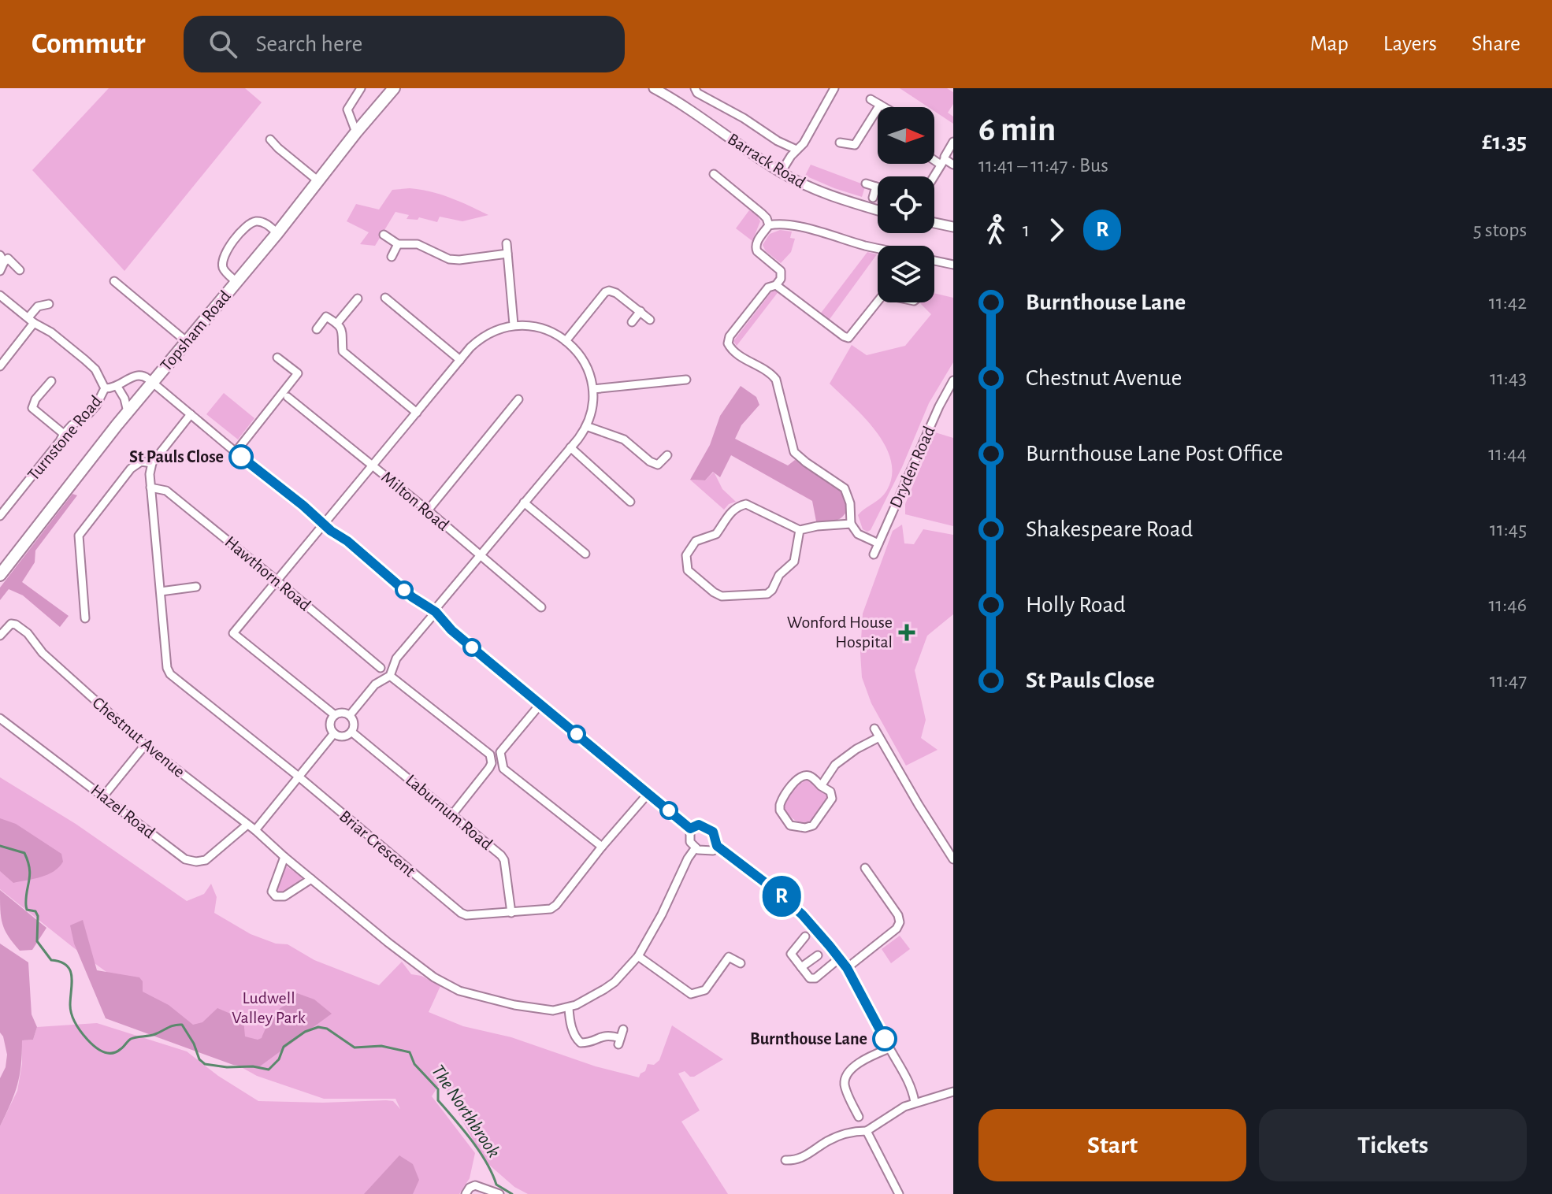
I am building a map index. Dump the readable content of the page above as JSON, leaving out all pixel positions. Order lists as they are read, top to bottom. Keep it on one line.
{"streets":{"main road":["Topsham Road"],"street":["Barrack Road","Turnstone Road","Dryden Road","Milton Road","Hawthorn Road","Chestnut Avenue","Hazel Road","Laburnum Road","Briar Crescent"]},"crossings":[["Hawthorn Road","Briar Crescent"],["Chestnut Avenue","Hazel Road"],["Laburnum Road","Briar Crescent"]],"water":["The Northbrook"],"parks":["Ludwell Valley Park"],"places":{"other":["St Pauls Close","Burnthouse Lane"],"health":["Wonford House Hospital"]},"lines":["bus line R"],"north":"right","page":{"header":"Commutr","search":"Search here","nav":["Map","Layers","Share"],"on_map":"R","heading":["6 min","11:41 – 11:47 · Bus","£1.35"],"legs":["1","R","5 stops"],"list":[{"name":"Burnthouse Lane","value":"11:42"},{"name":"Chestnut Avenue","value":"11:43"},{"name":"Burnthouse Lane Post Office","value":"11:44"},{"name":"Shakespeare Road","value":"11:45"},{"name":"Holly Road","value":"11:46"},{"name":"St Pauls Close","value":"11:47"}],"buttons":["Start","Tickets"]}}
